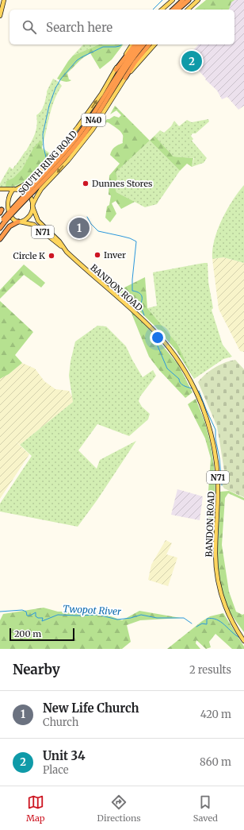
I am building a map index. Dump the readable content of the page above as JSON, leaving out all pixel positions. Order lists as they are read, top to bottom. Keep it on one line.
{"streets":{"highway":["N40","SOUTH RING ROAD"],"main road":["N71","BANDON ROAD"]},"crossings":[["N40","N71"],["N40","BANDON ROAD"],["N71","BANDON ROAD"]],"water":["Twopot River"],"places":["Dunnes Stores","Inver","Circle K"],"scale_bar":"200 m","page":{"search":"Search here","pins":["2","1"],"scale":"200 m","heading":["Nearby","2 results"],"list":[{"mark":"1","name":"New Life Church","note":"Church","value":"420 m"},{"mark":"2","name":"Unit 34","note":"Place","value":"860 m"}],"nav":["Map","Directions","Saved"]}}
